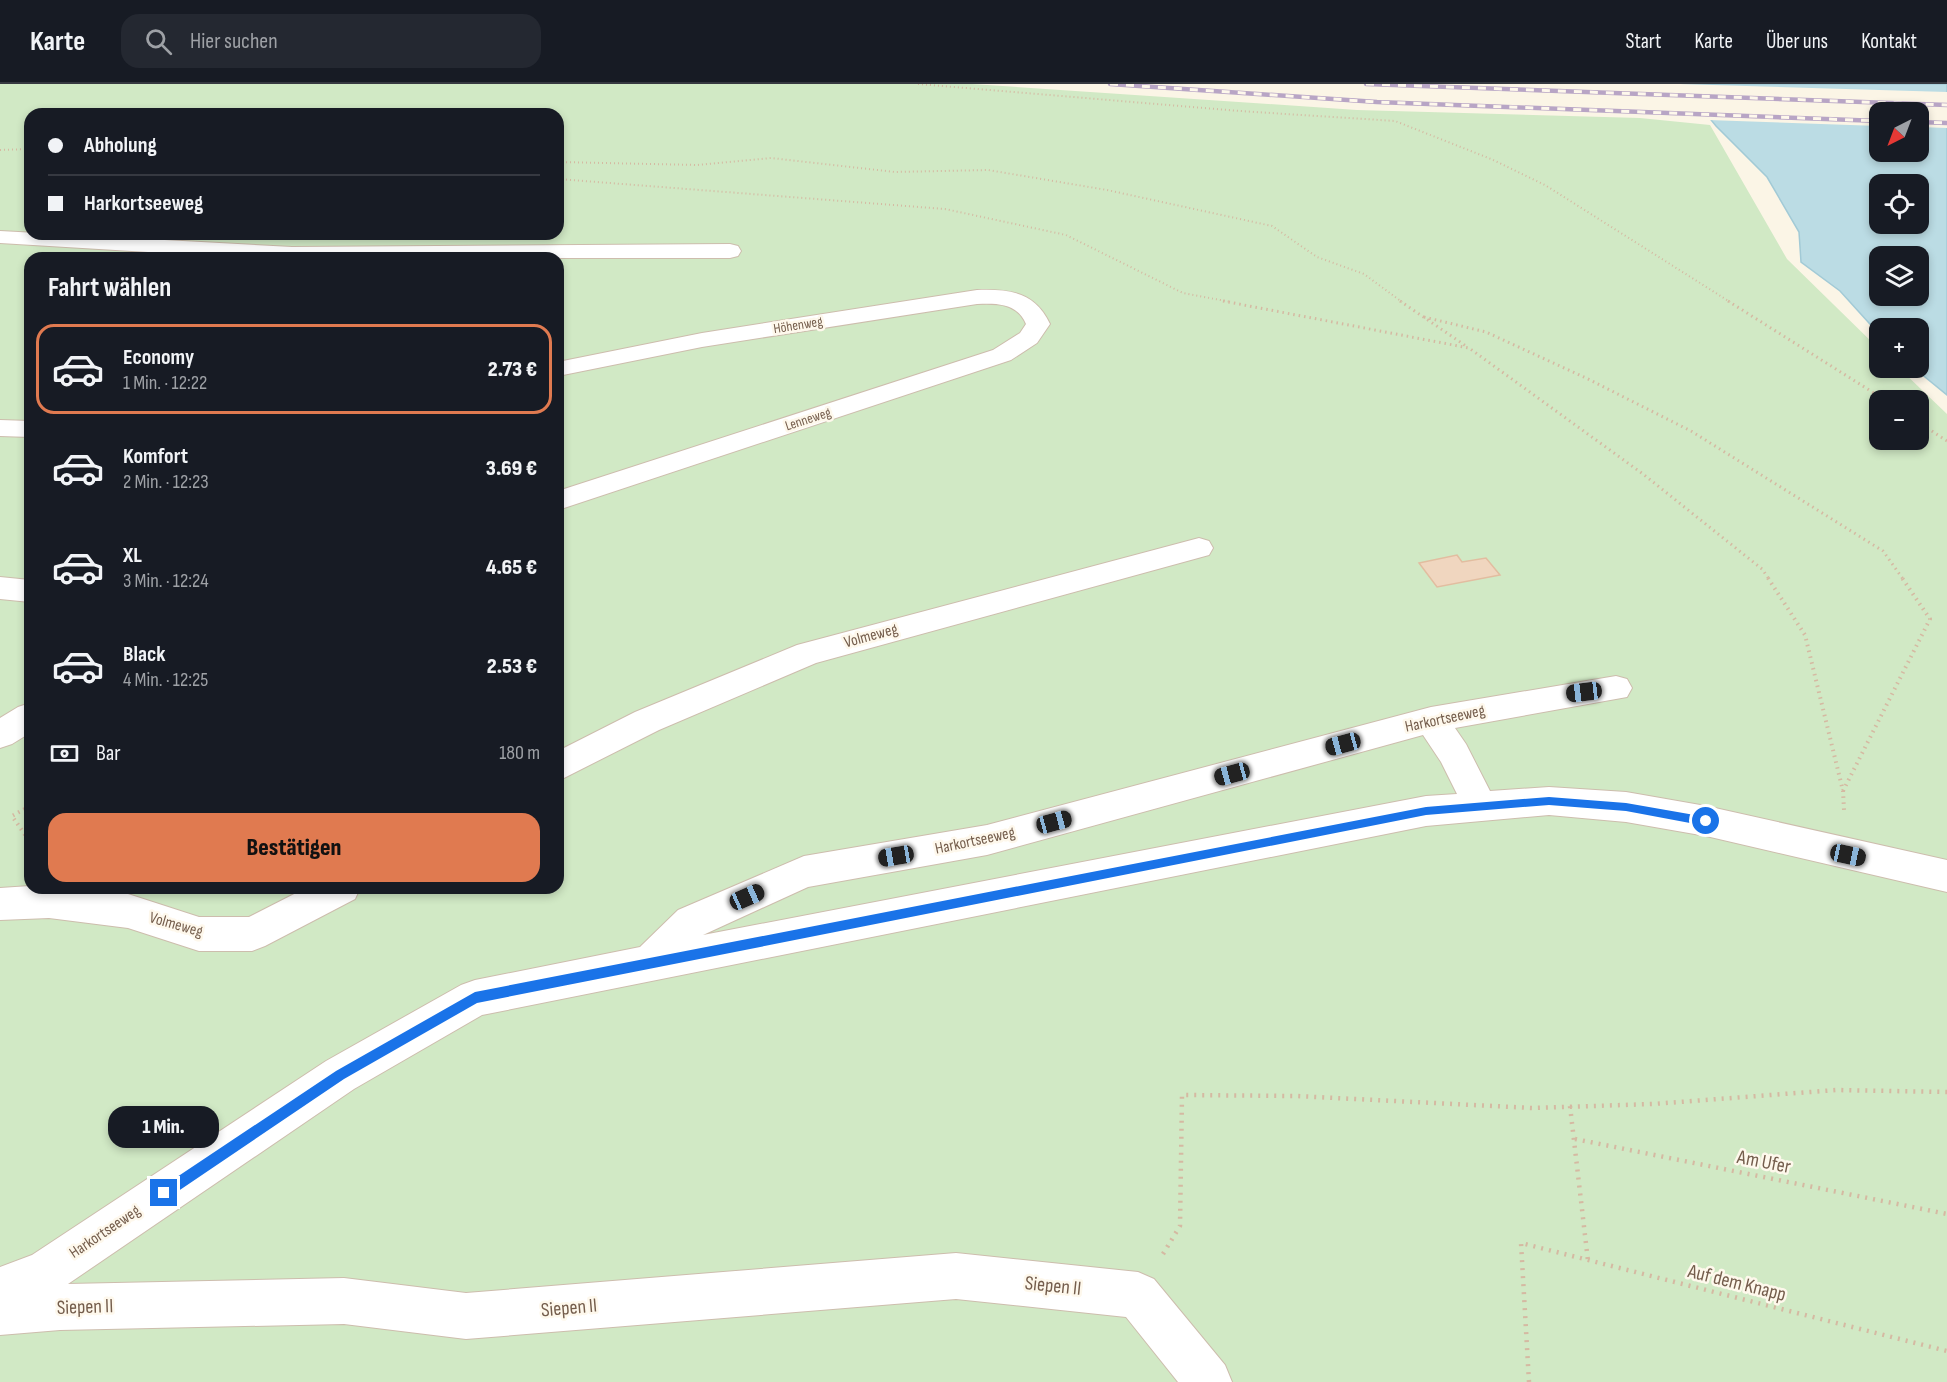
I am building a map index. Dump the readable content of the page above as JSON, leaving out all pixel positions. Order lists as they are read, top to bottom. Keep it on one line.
{"streets":{"lane":["Höhenweg","Lenneweg","Volmeweg","Harkortseeweg","Siepen II"],"path":["Am Ufer","Auf dem Knapp"]},"crossings":[["Höhenweg","Lenneweg"]],"north":"bottom left","page":{"header":"Karte","search":"Hier suchen","nav":["Start","Karte","Über uns","Kontakt"],"map_buttons":["+","−"],"banner":["Abholung","Harkortseeweg"],"heading":"Fahrt wählen","list":[{"name":"Economy","note":"1 Min. · 12:22","value":"2.73 €"},{"name":"Komfort","note":"2 Min. · 12:23","value":"3.69 €"},{"name":"XL","note":"3 Min. · 12:24","value":"4.65 €"},{"name":"Black","note":"4 Min. · 12:25","value":"2.53 €"}],"pay":["Bar","180 m"],"buttons":"Bestätigen","bubble":"1 Min."}}
